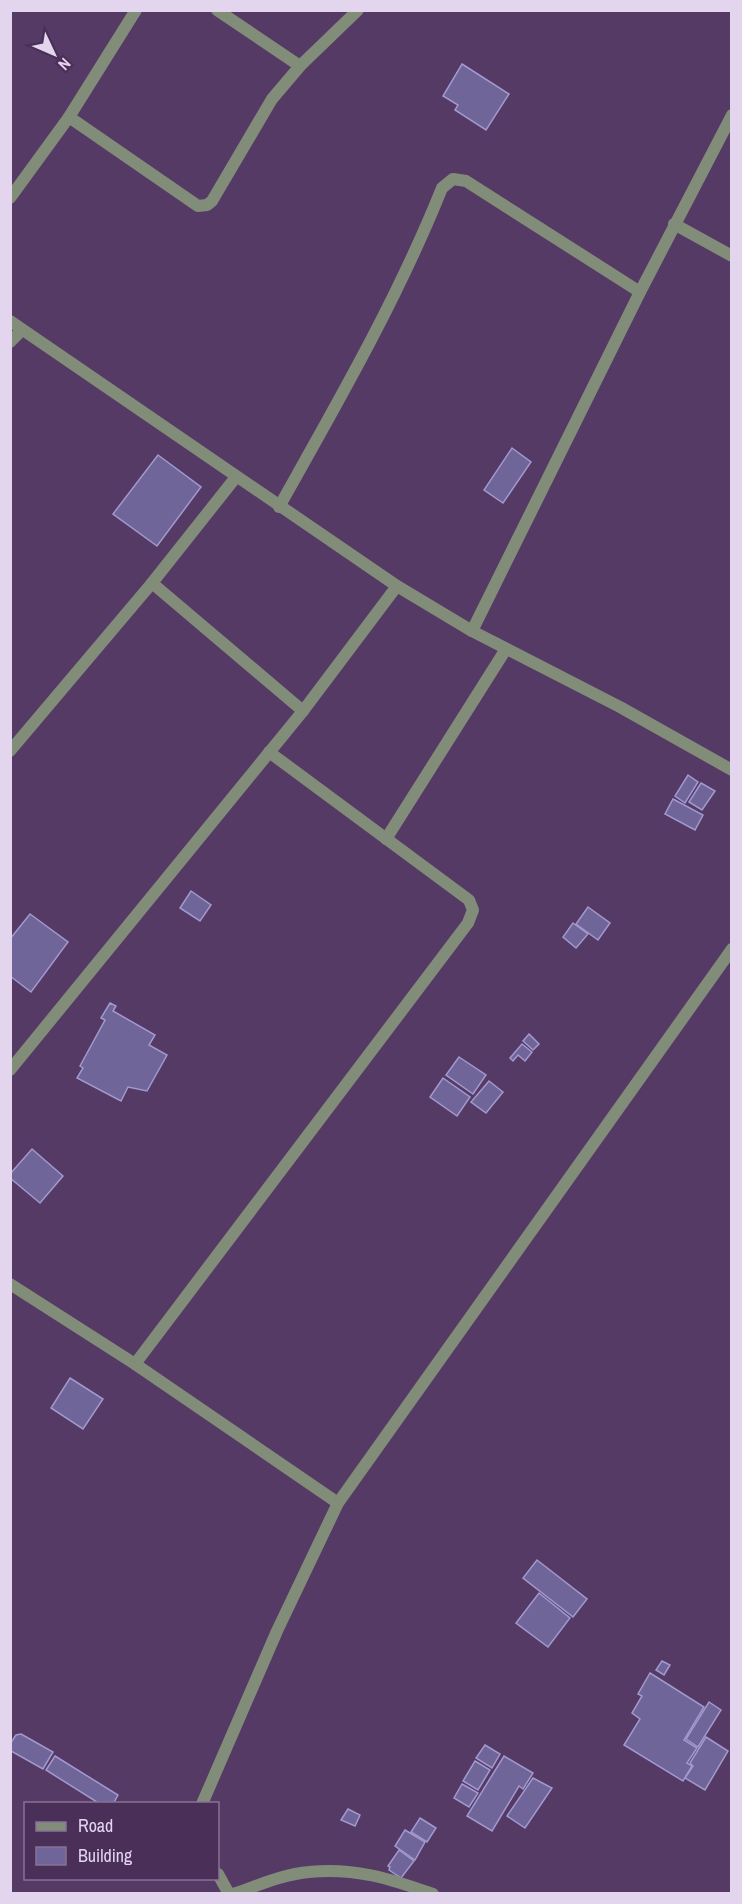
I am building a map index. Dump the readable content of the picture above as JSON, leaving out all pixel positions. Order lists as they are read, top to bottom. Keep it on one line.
{"legend":["Road","Building"],"north":"bottom right"}
